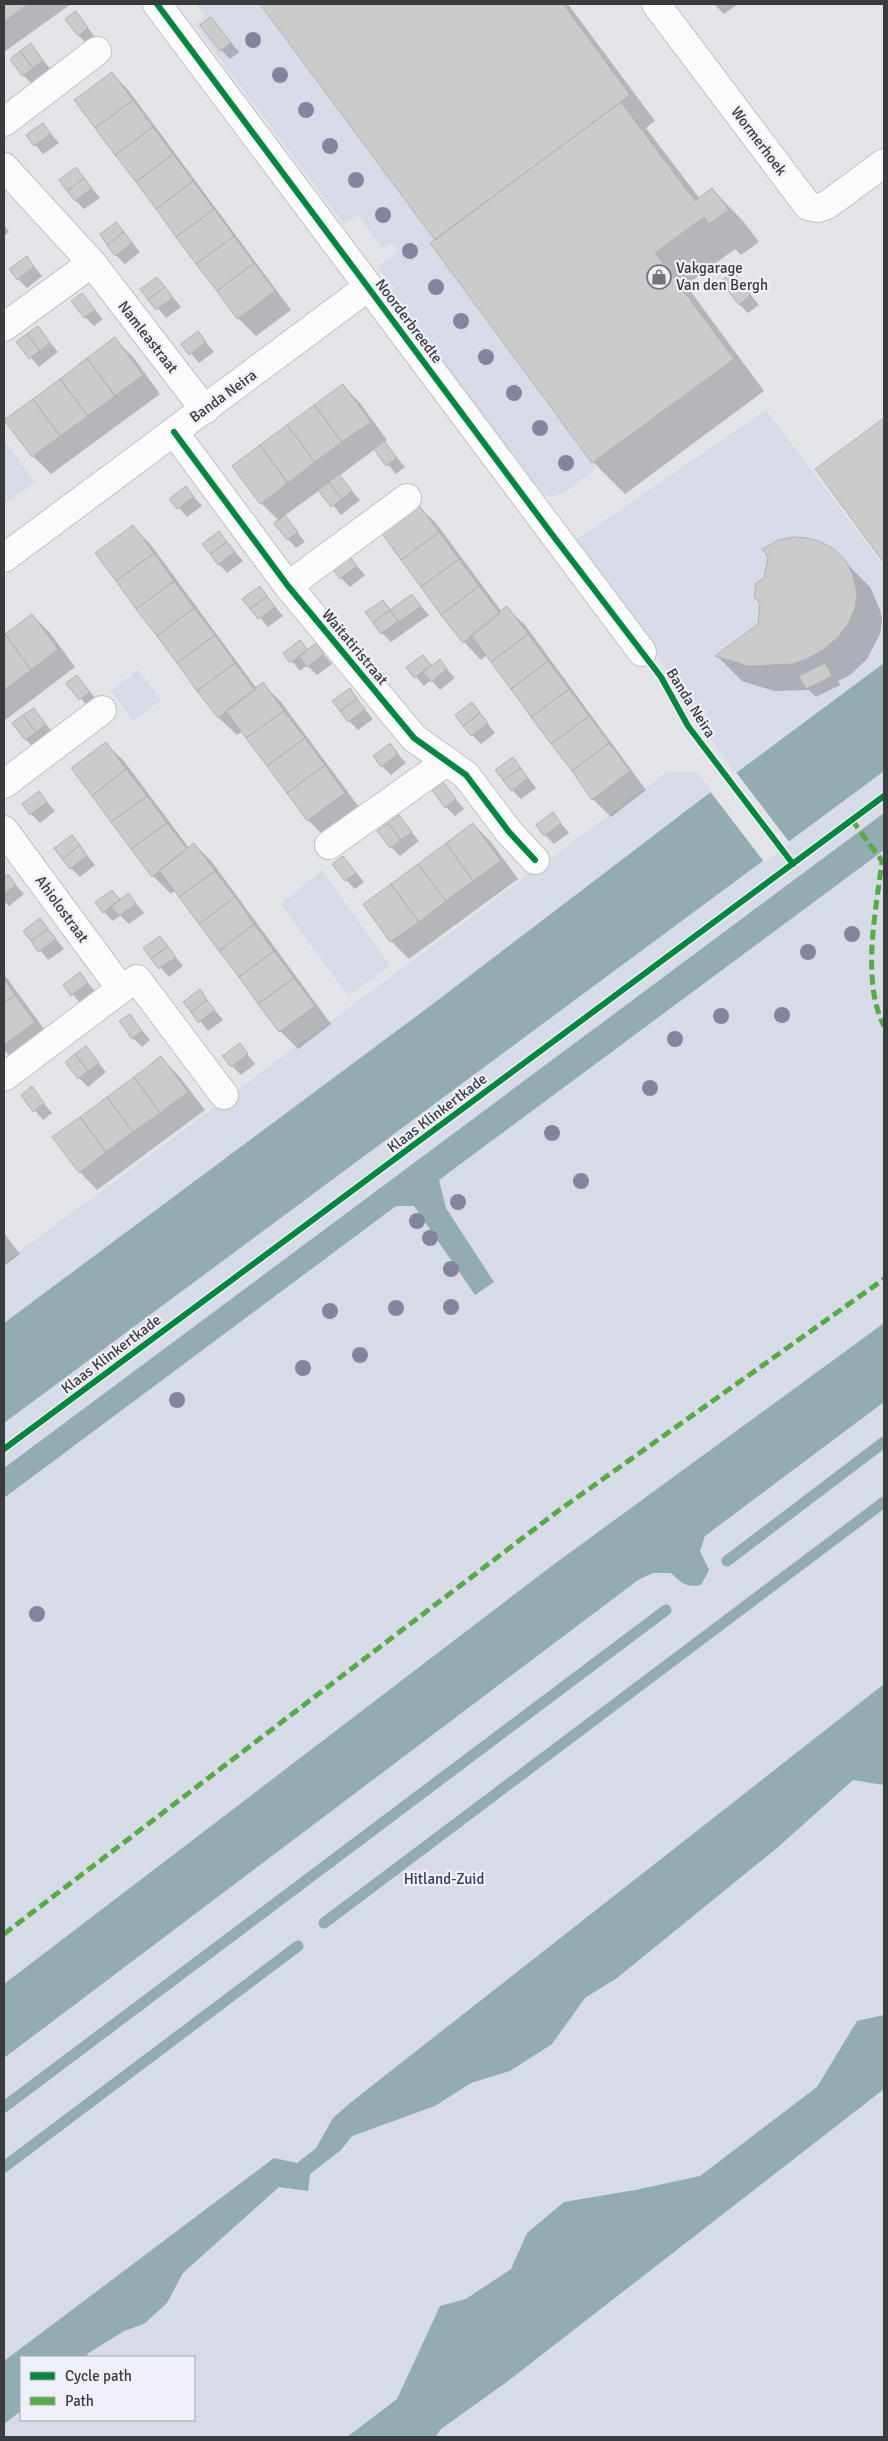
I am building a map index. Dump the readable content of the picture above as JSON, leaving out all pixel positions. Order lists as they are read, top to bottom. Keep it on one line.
{"streets":{"street":["Wormerhoek","Noorderbreedte","Namleastraat","Banda Neira","Waitatiristraat","Ahiolostraat"],"cycle path":["Klaas Klinkertkade"]},"crossings":[["Noorderbreedte","Banda Neira"],["Namleastraat","Banda Neira"],["Banda Neira","Waitatiristraat"]],"parks":["Hitland-Zuid"],"places":{"shop":["Vakgarage Van den Bergh"]},"legend":["Cycle path","Path"]}
